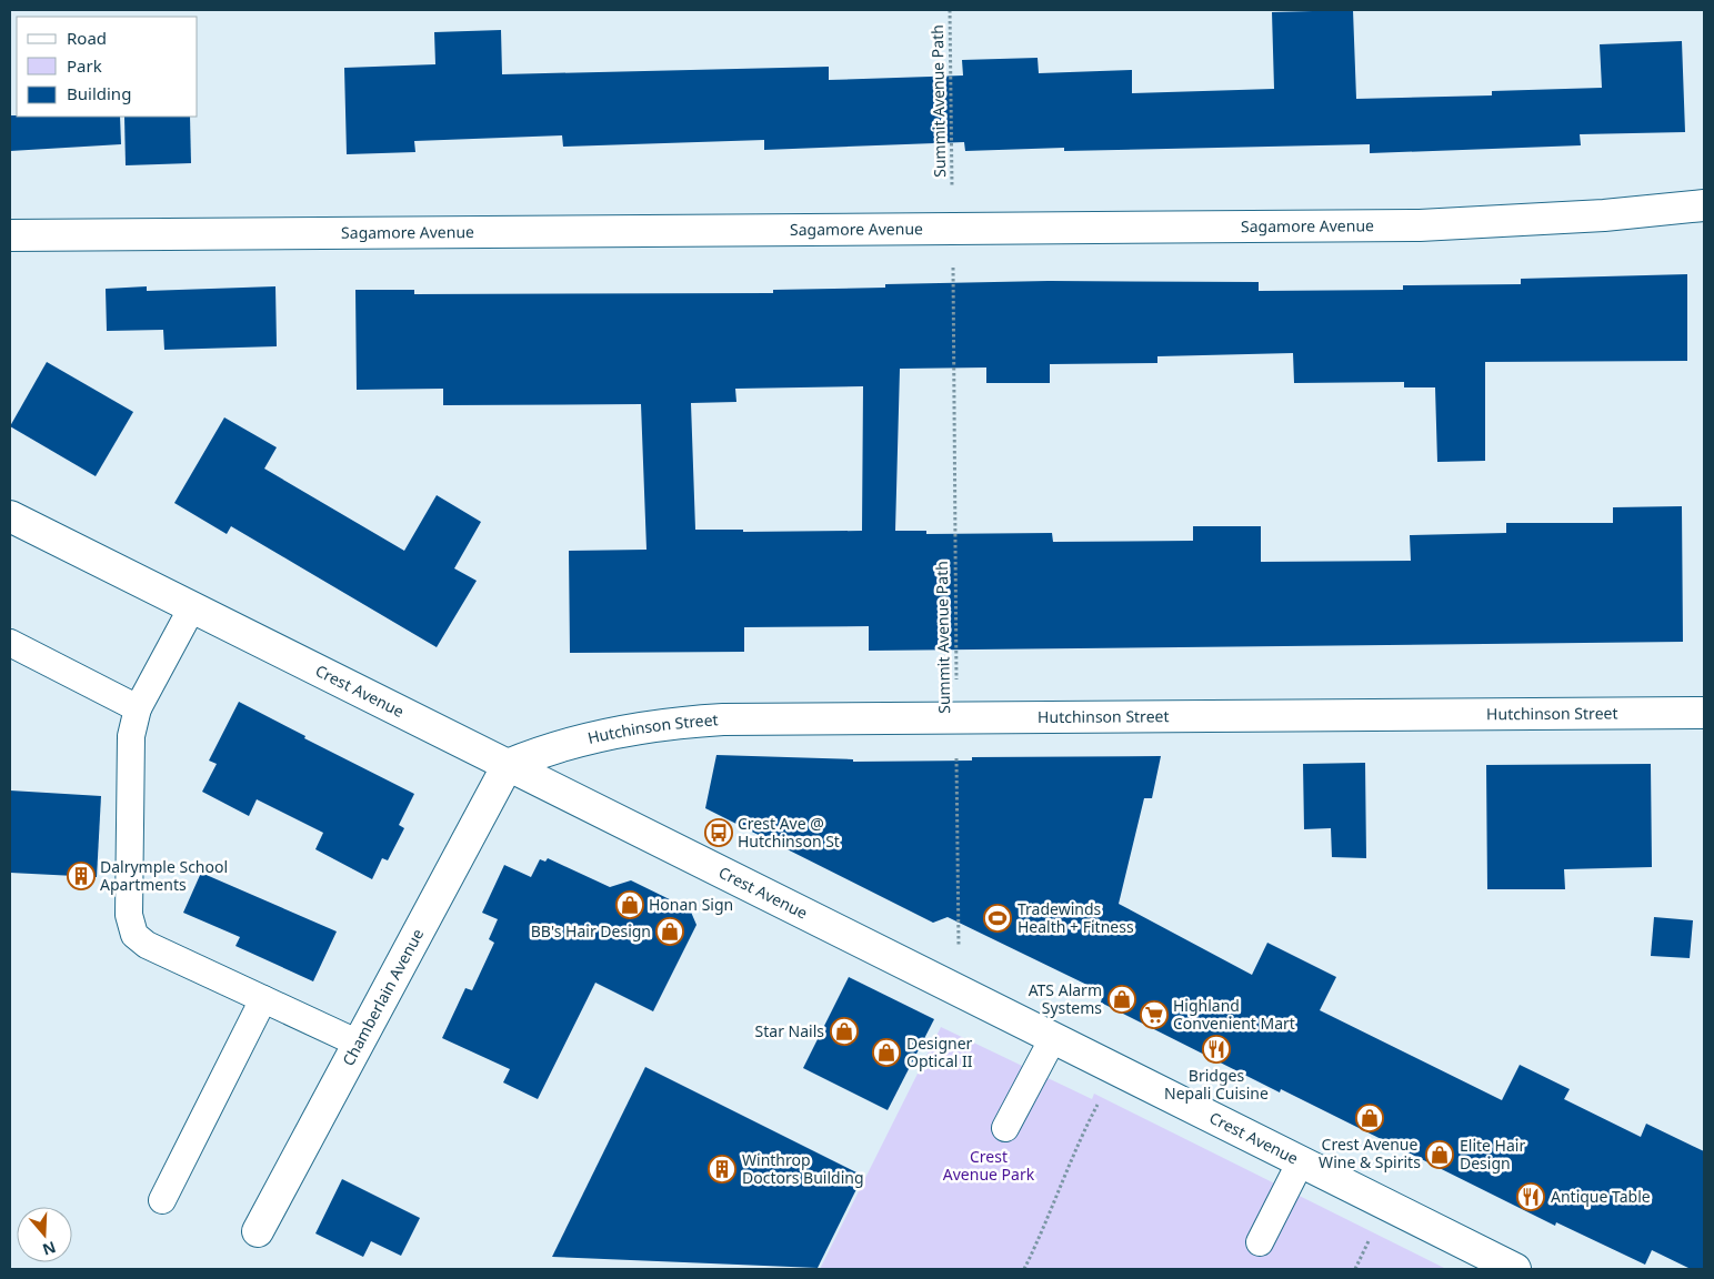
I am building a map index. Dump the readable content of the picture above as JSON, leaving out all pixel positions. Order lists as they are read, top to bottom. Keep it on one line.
{"streets":{"street":["Sagamore Avenue","Crest Avenue","Hutchinson Street","Chamberlain Avenue"],"path":["Summit Avenue Path"]},"crossings":[["Summit Avenue Path","Crest Avenue"],["Summit Avenue Path","Hutchinson Street"],["Crest Avenue","Hutchinson Street"],["Crest Avenue","Chamberlain Avenue"],["Hutchinson Street","Chamberlain Avenue"]],"parks":["Crest Avenue Park"],"places":{"bus stop":["Crest Ave @ Hutchinson St"],"building":["Dalrymple School Apartments","Winthrop Doctors Building"],"shop":["Honan Sign","BB's Hair Design","ATS Alarm Systems","Star Nails","Designer Optical II","Crest Avenue Wine & Spirits","Elite Hair Design"],"sports":["Tradewinds Health + Fitness"],"supermarket":["Highland Convenient Mart"],"restaurant":["Bridges Nepali Cuisine","Antique Table"]},"legend":["Road","Park","Building"],"north":"bottom"}
